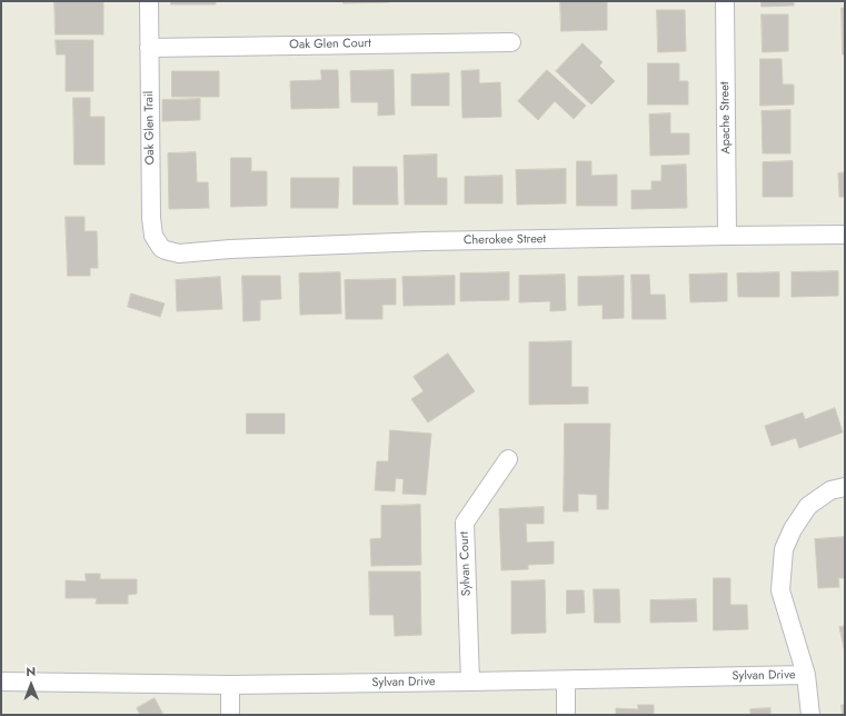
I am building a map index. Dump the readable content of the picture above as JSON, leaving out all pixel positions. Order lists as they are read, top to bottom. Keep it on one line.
{"streets":{"street":["Oak Glen Court","Apache Street","Oak Glen Trail","Cherokee Street","Sylvan Court","Sylvan Drive"]},"crossings":[["Oak Glen Court","Oak Glen Trail"],["Apache Street","Cherokee Street"],["Oak Glen Trail","Cherokee Street"],["Sylvan Court","Sylvan Drive"]],"north":"top"}
